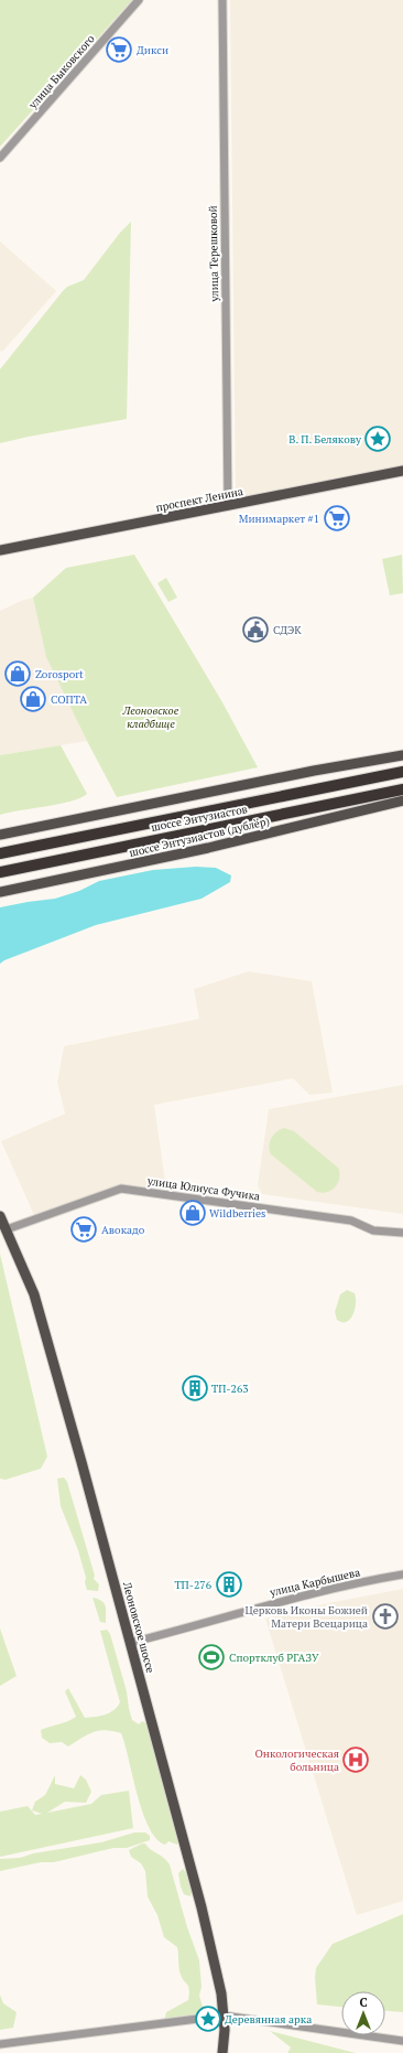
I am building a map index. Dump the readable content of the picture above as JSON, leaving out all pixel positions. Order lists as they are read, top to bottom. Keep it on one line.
{"streets":{"highway":["шоссе Энтузиастов"],"main road":["проспект Ленина","шоссе Энтузиастов (дублёр)","Леоновское шоссе"],"street":["улица Быковского","улица Терешковой","улица Юлиуса Фучика","улица Карбышева"]},"crossings":[["улица Терешковой","проспект Ленина"],["улица Юлиуса Фучика","Леоновское шоссе"],["улица Карбышева","Леоновское шоссе"]],"parks":["Леоновское кладбище"],"places":{"supermarket":["Дикси","Минимаркет #1","Авокадо"],"place":["В. П. Белякову","Деревянная арка"],"public building":["СДЭК"],"shop":["Zorosport","СОПТА","Wildberries"],"building":["ТП-263","ТП-276"],"church":["Церковь Иконы Божией Матери Всецарица"],"sports":["Спортклуб РГАЗУ"],"hospital":["Онкологическая больница"]},"north":"top"}
